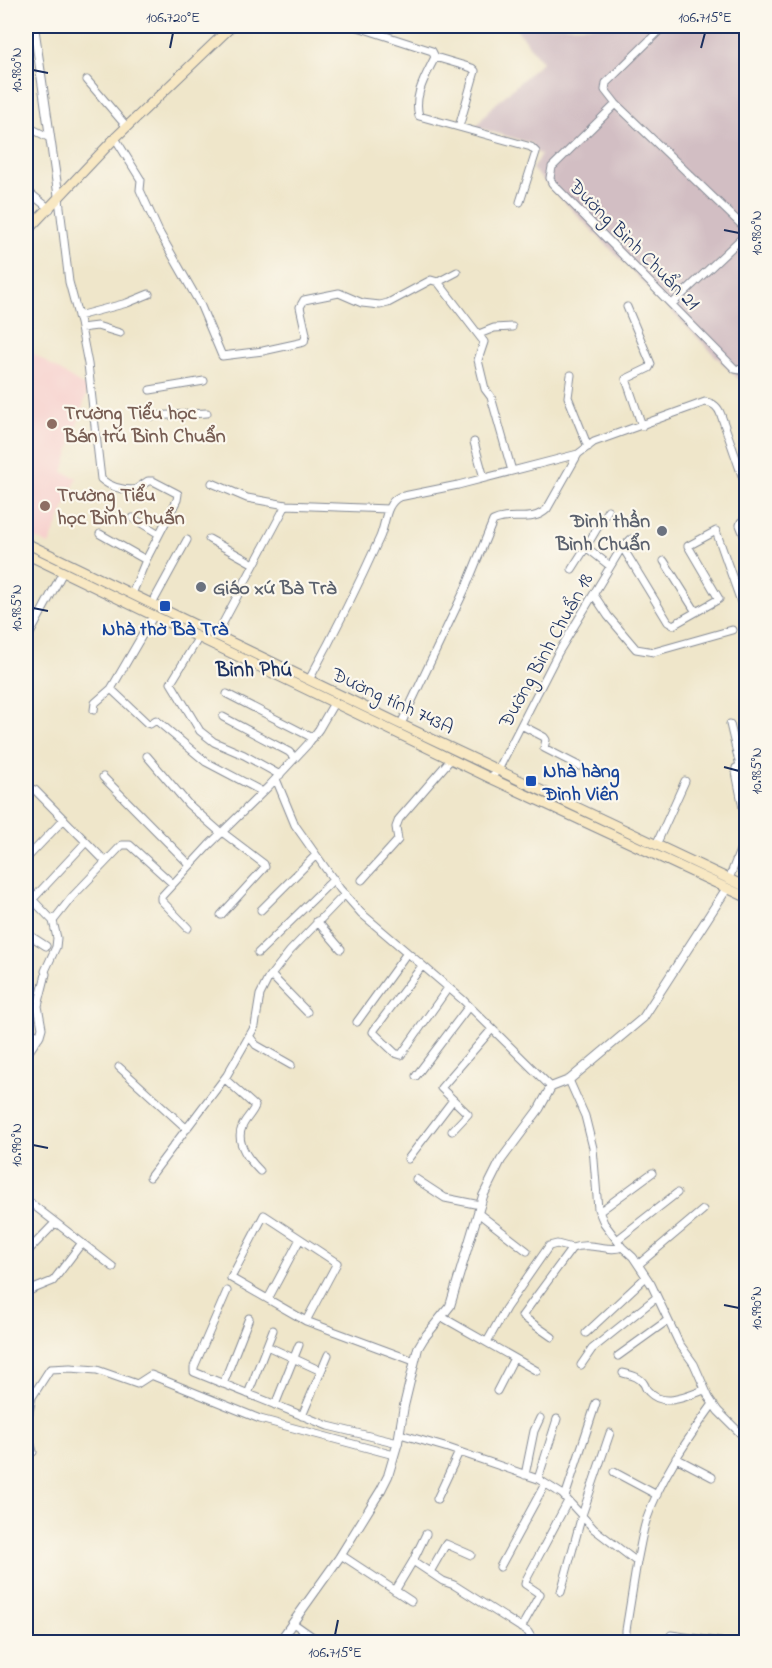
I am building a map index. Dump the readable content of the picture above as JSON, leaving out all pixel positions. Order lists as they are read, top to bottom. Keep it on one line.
{"streets":{"main road":["Đường tỉnh 743A"],"street":["Đường Bình Chuẩn 21","Đường Bình Chuẩn 18"]},"crossings":[["Đường Bình Chuẩn 18","Đường tỉnh 743A"]],"districts":["Bình Phú"],"places":{"other":["Trường Tiểu học Bán trú Bình Chuẩn","Trường Tiểu học Bình Chuẩn","Đình thần Bình Chuẩn","Giáo xứ Bà Trà"],"transit":["Nhà thờ Bà Trà","Nhà hàng Đình Viên"]},"coordinates":["106.720°E","106.715°E","10.980°N","10.985°N","10.990°N"]}
